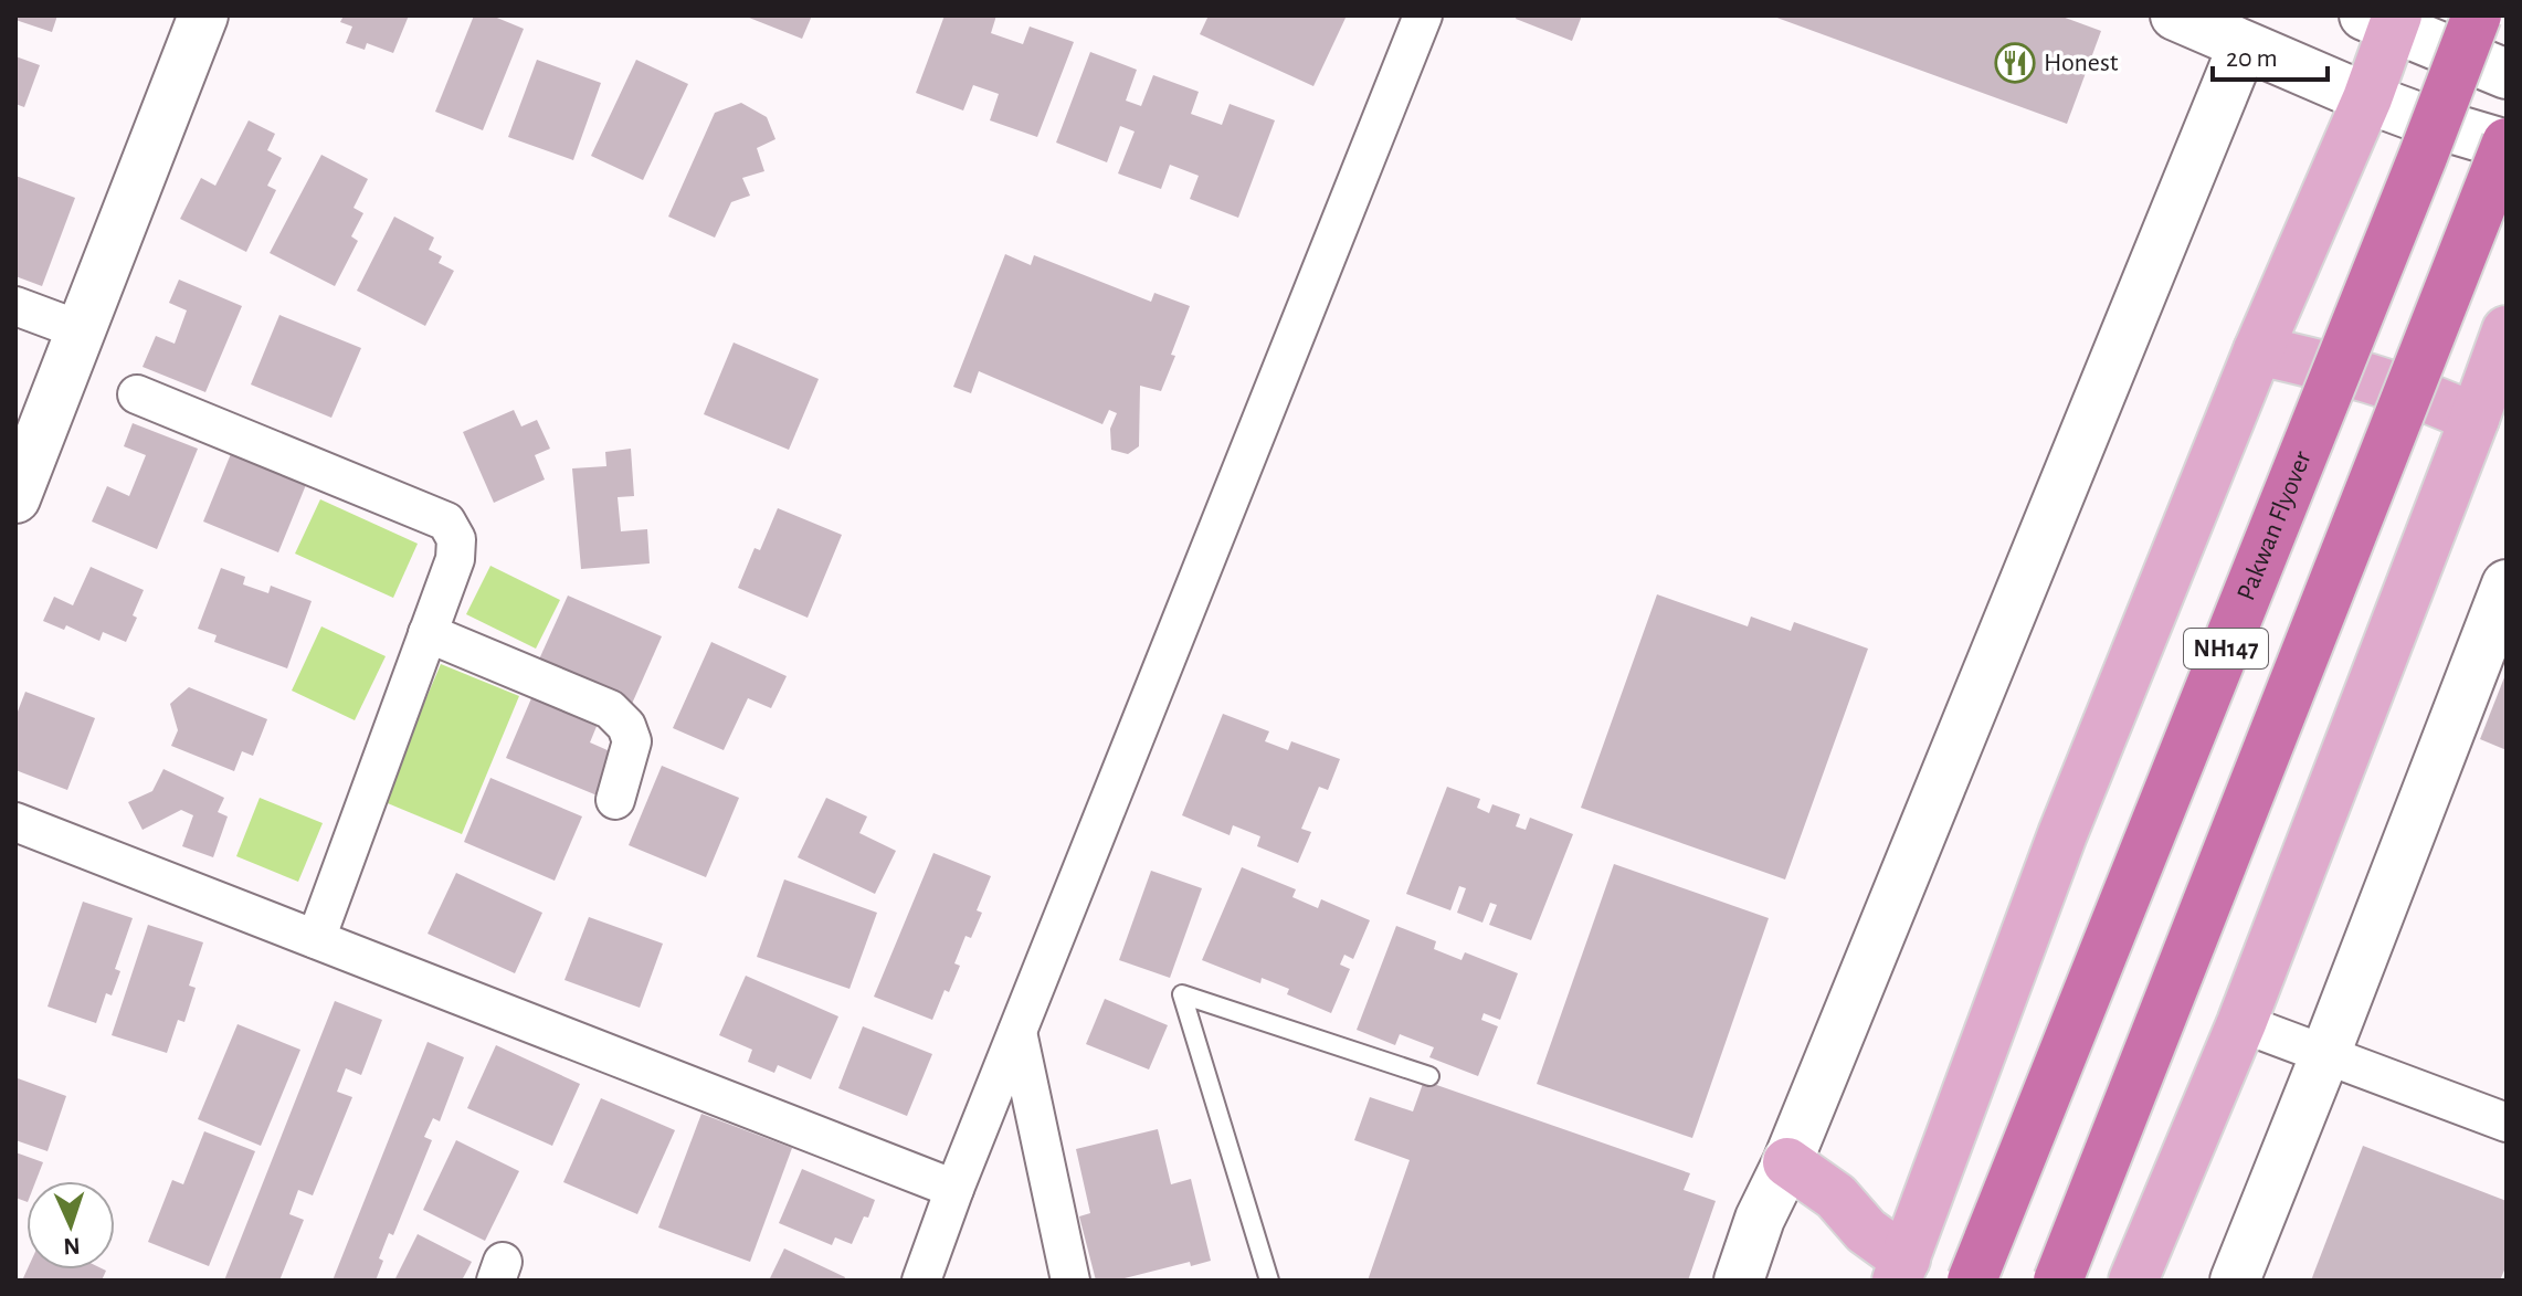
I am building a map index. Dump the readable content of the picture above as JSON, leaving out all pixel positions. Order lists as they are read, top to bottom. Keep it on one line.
{"streets":{"highway":["Pakwan Flyover","NH147"]},"places":{"restaurant":["Honest"]},"scale_bar":"20 m","north":"bottom"}
